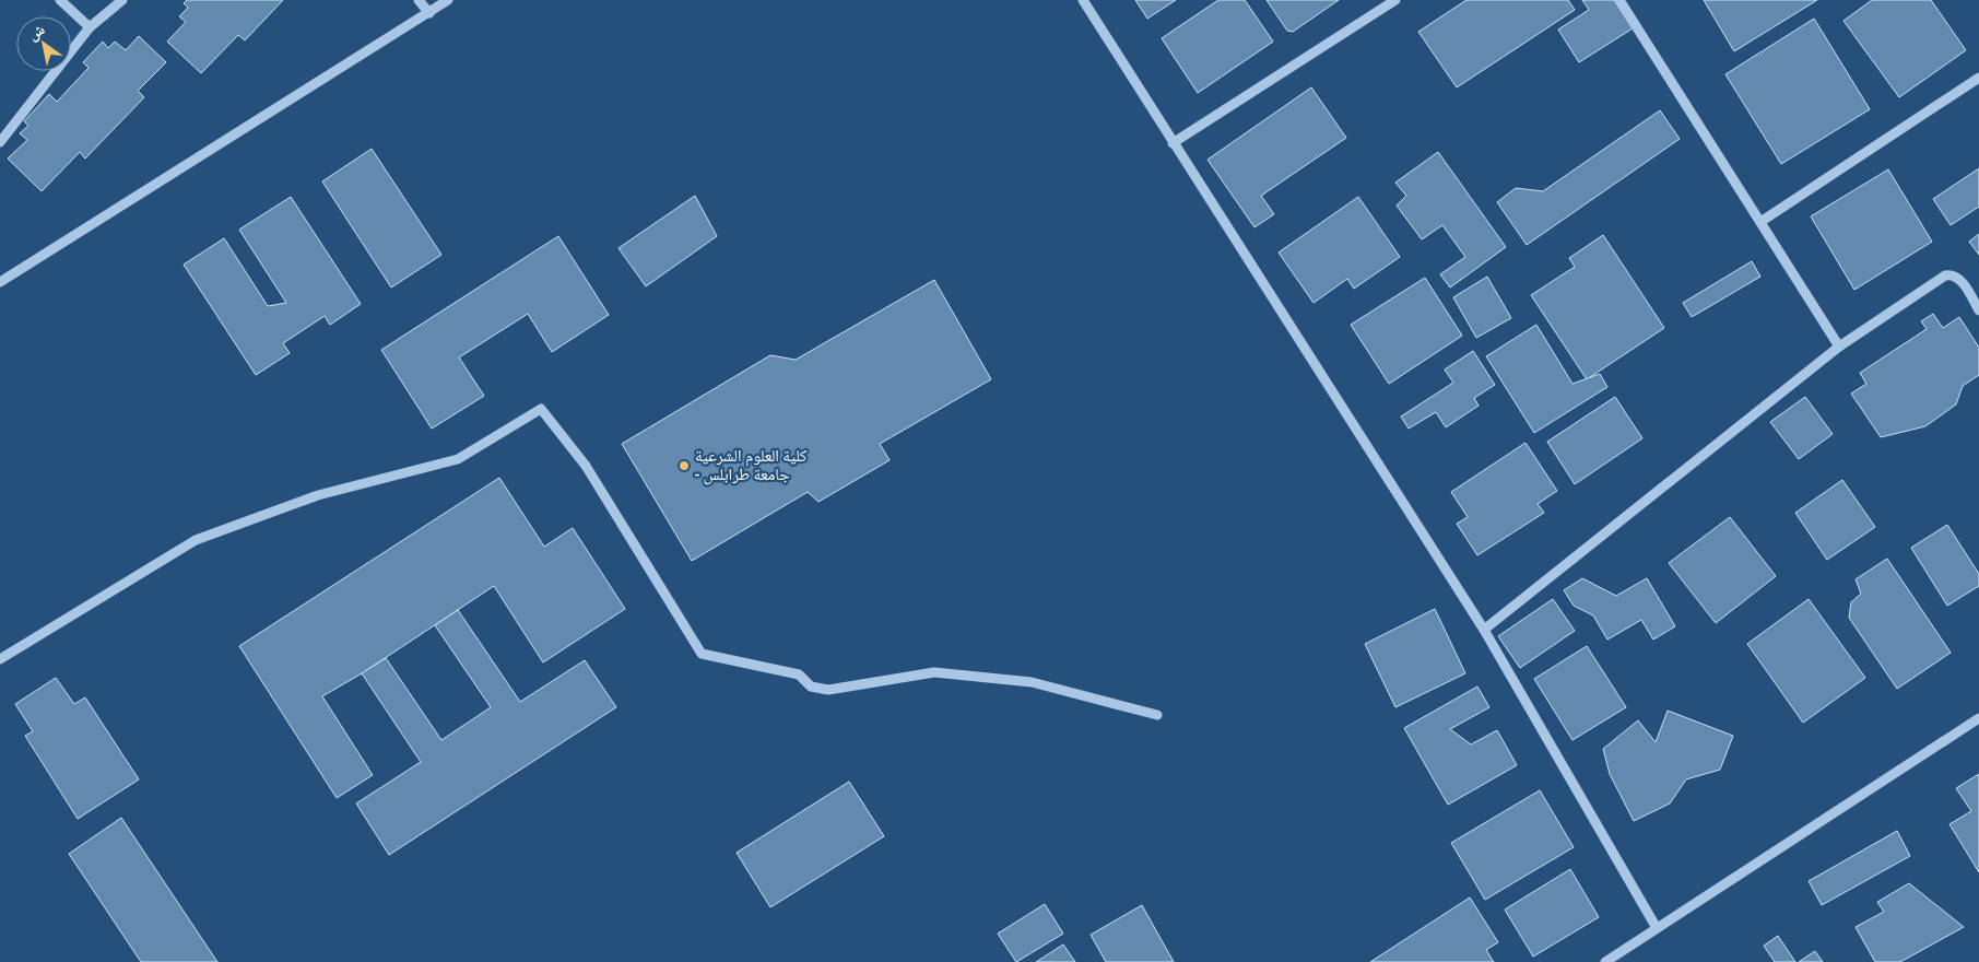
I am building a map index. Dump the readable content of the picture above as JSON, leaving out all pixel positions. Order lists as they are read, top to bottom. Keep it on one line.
{"places":["كلية العلوم الشرعية - جامعة طرابلس"],"north":"top left"}
